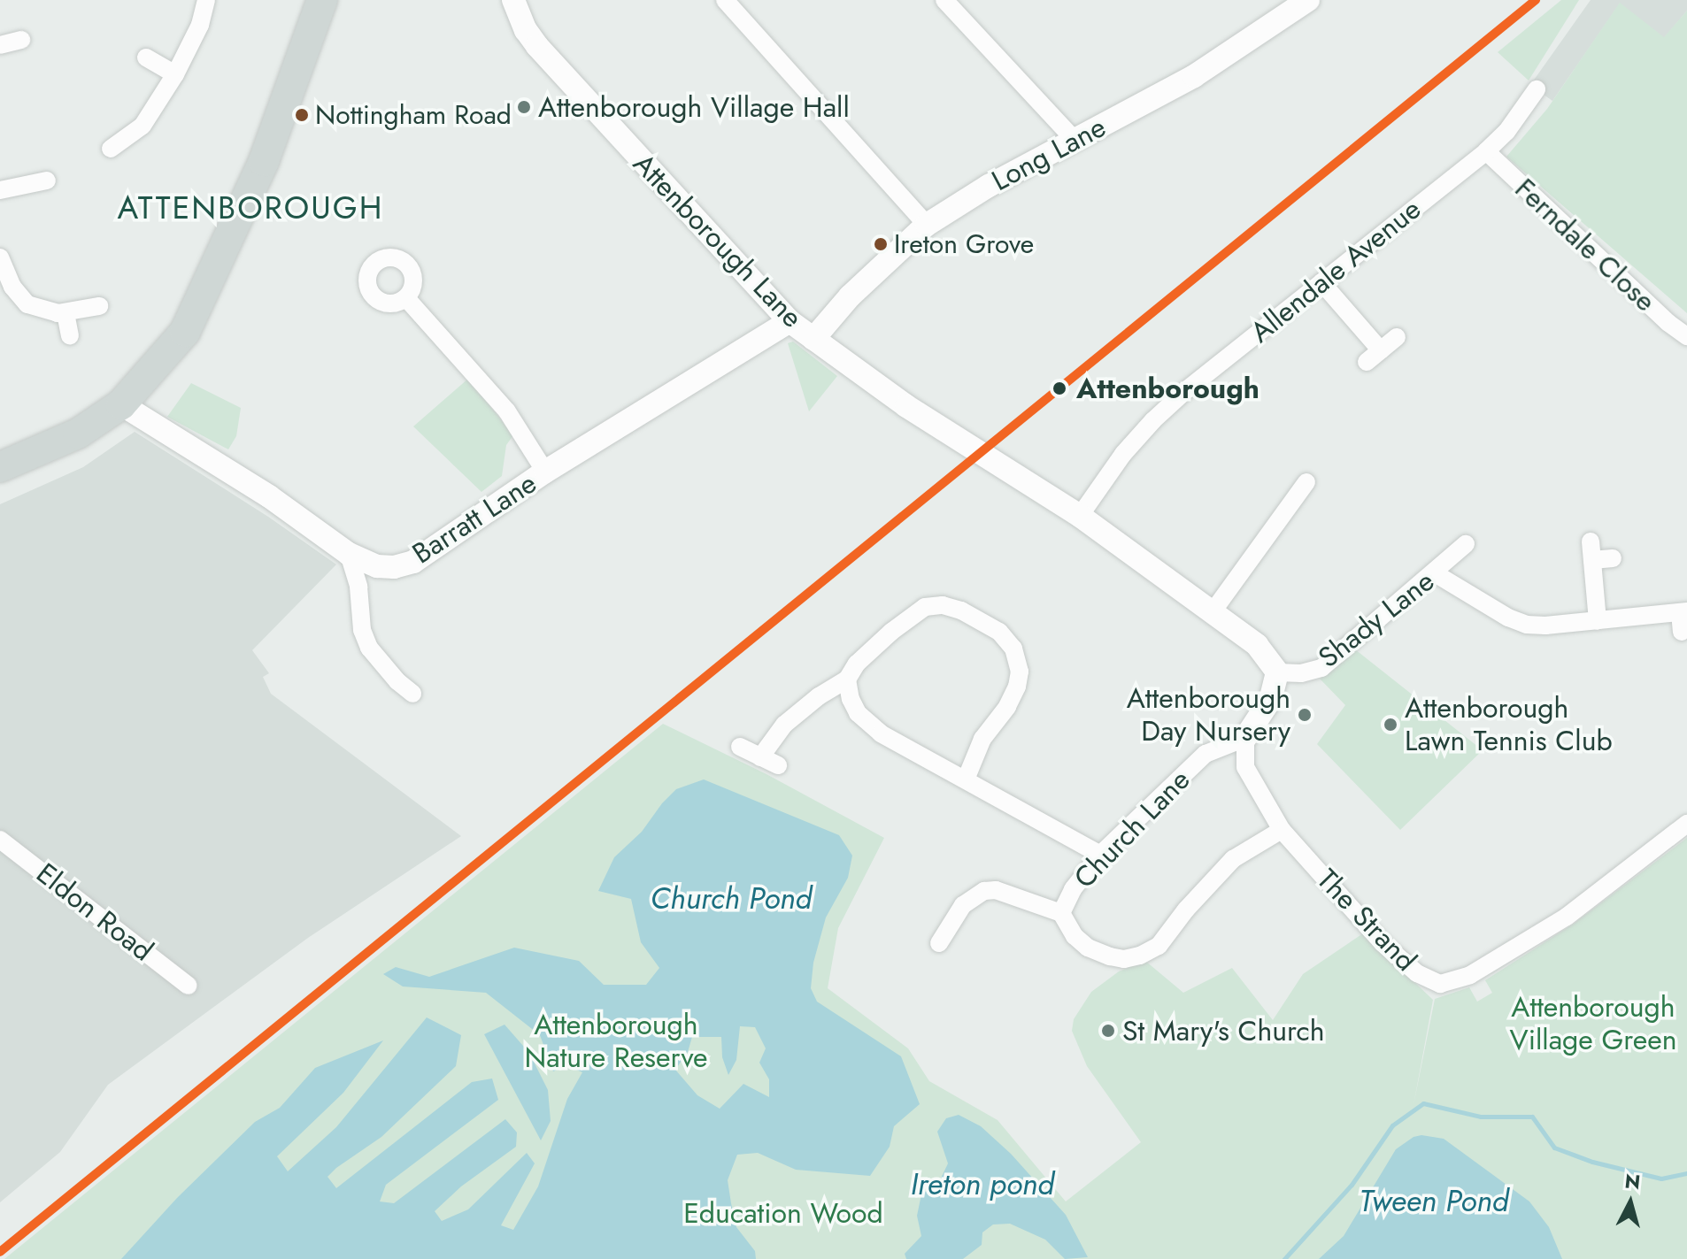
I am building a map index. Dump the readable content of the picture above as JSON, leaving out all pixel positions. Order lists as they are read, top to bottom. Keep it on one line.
{"streets":{"street":["Long Lane","Attenborough Lane","Ferndale Close","Allendale Avenue","Barratt Lane","Shady Lane","Church Lane","Eldon Road","The Strand"]},"crossings":[["Long Lane","Attenborough Lane"],["Attenborough Lane","Allendale Avenue"],["Attenborough Lane","Barratt Lane"],["Attenborough Lane","Shady Lane"],["Ferndale Close","Allendale Avenue"],["Church Lane","The Strand"]],"districts":["ATTENBOROUGH"],"water":["Church Pond","Ireton pond","Tween Pond"],"parks":["Attenborough Village Green","Attenborough Nature Reserve","Education Wood"],"places":["Attenborough Village Hall","Nottingham Road","Ireton Grove","Attenborough","Attenborough Day Nursery","Attenborough Lawn Tennis Club","St Mary's Church"],"north":"top"}
